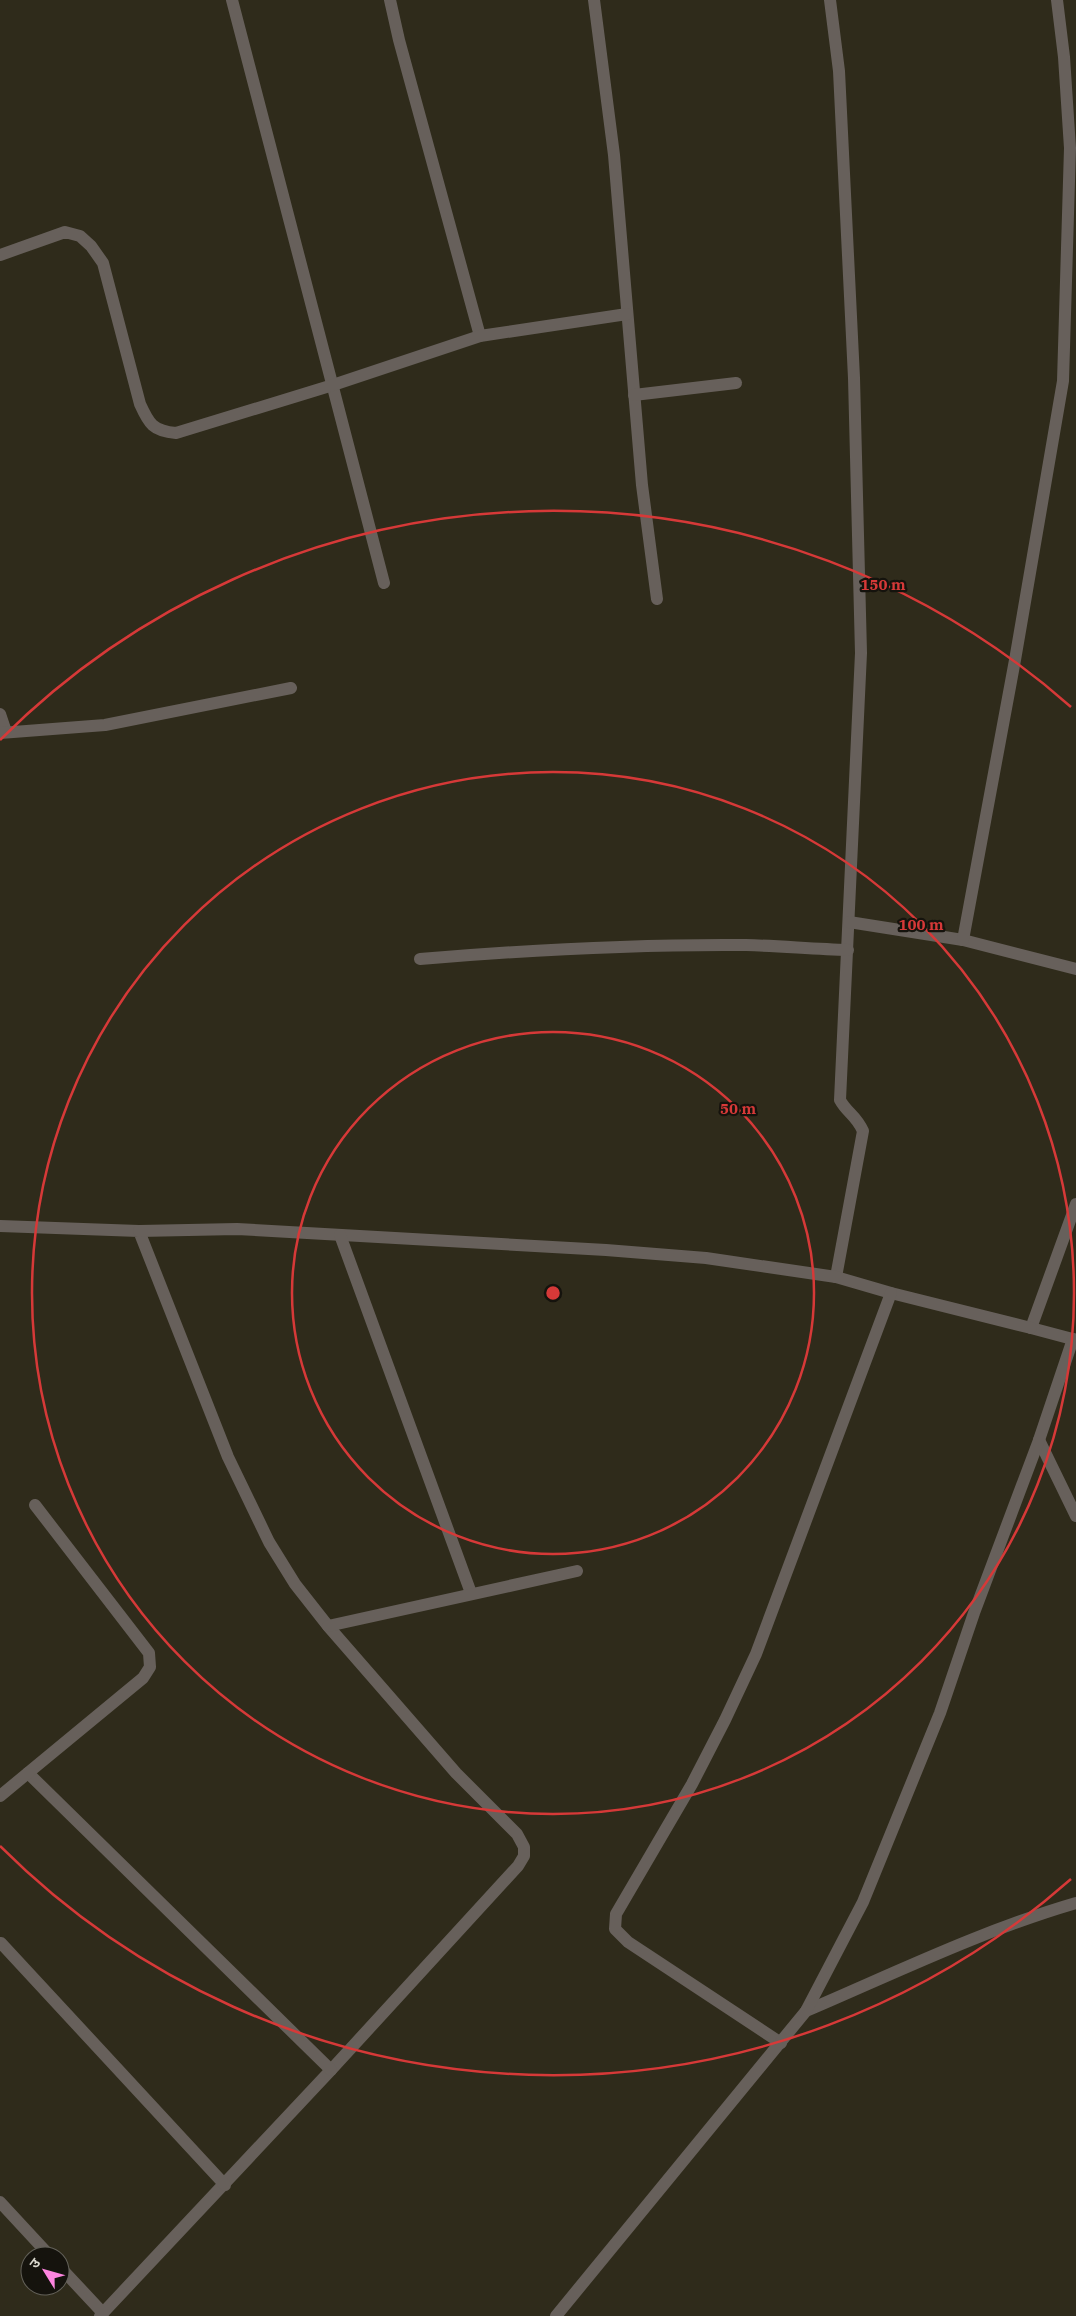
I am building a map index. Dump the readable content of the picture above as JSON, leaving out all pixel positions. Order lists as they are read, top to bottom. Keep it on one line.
{"north":"top left","rings":["150 m","100 m","50 m"]}
